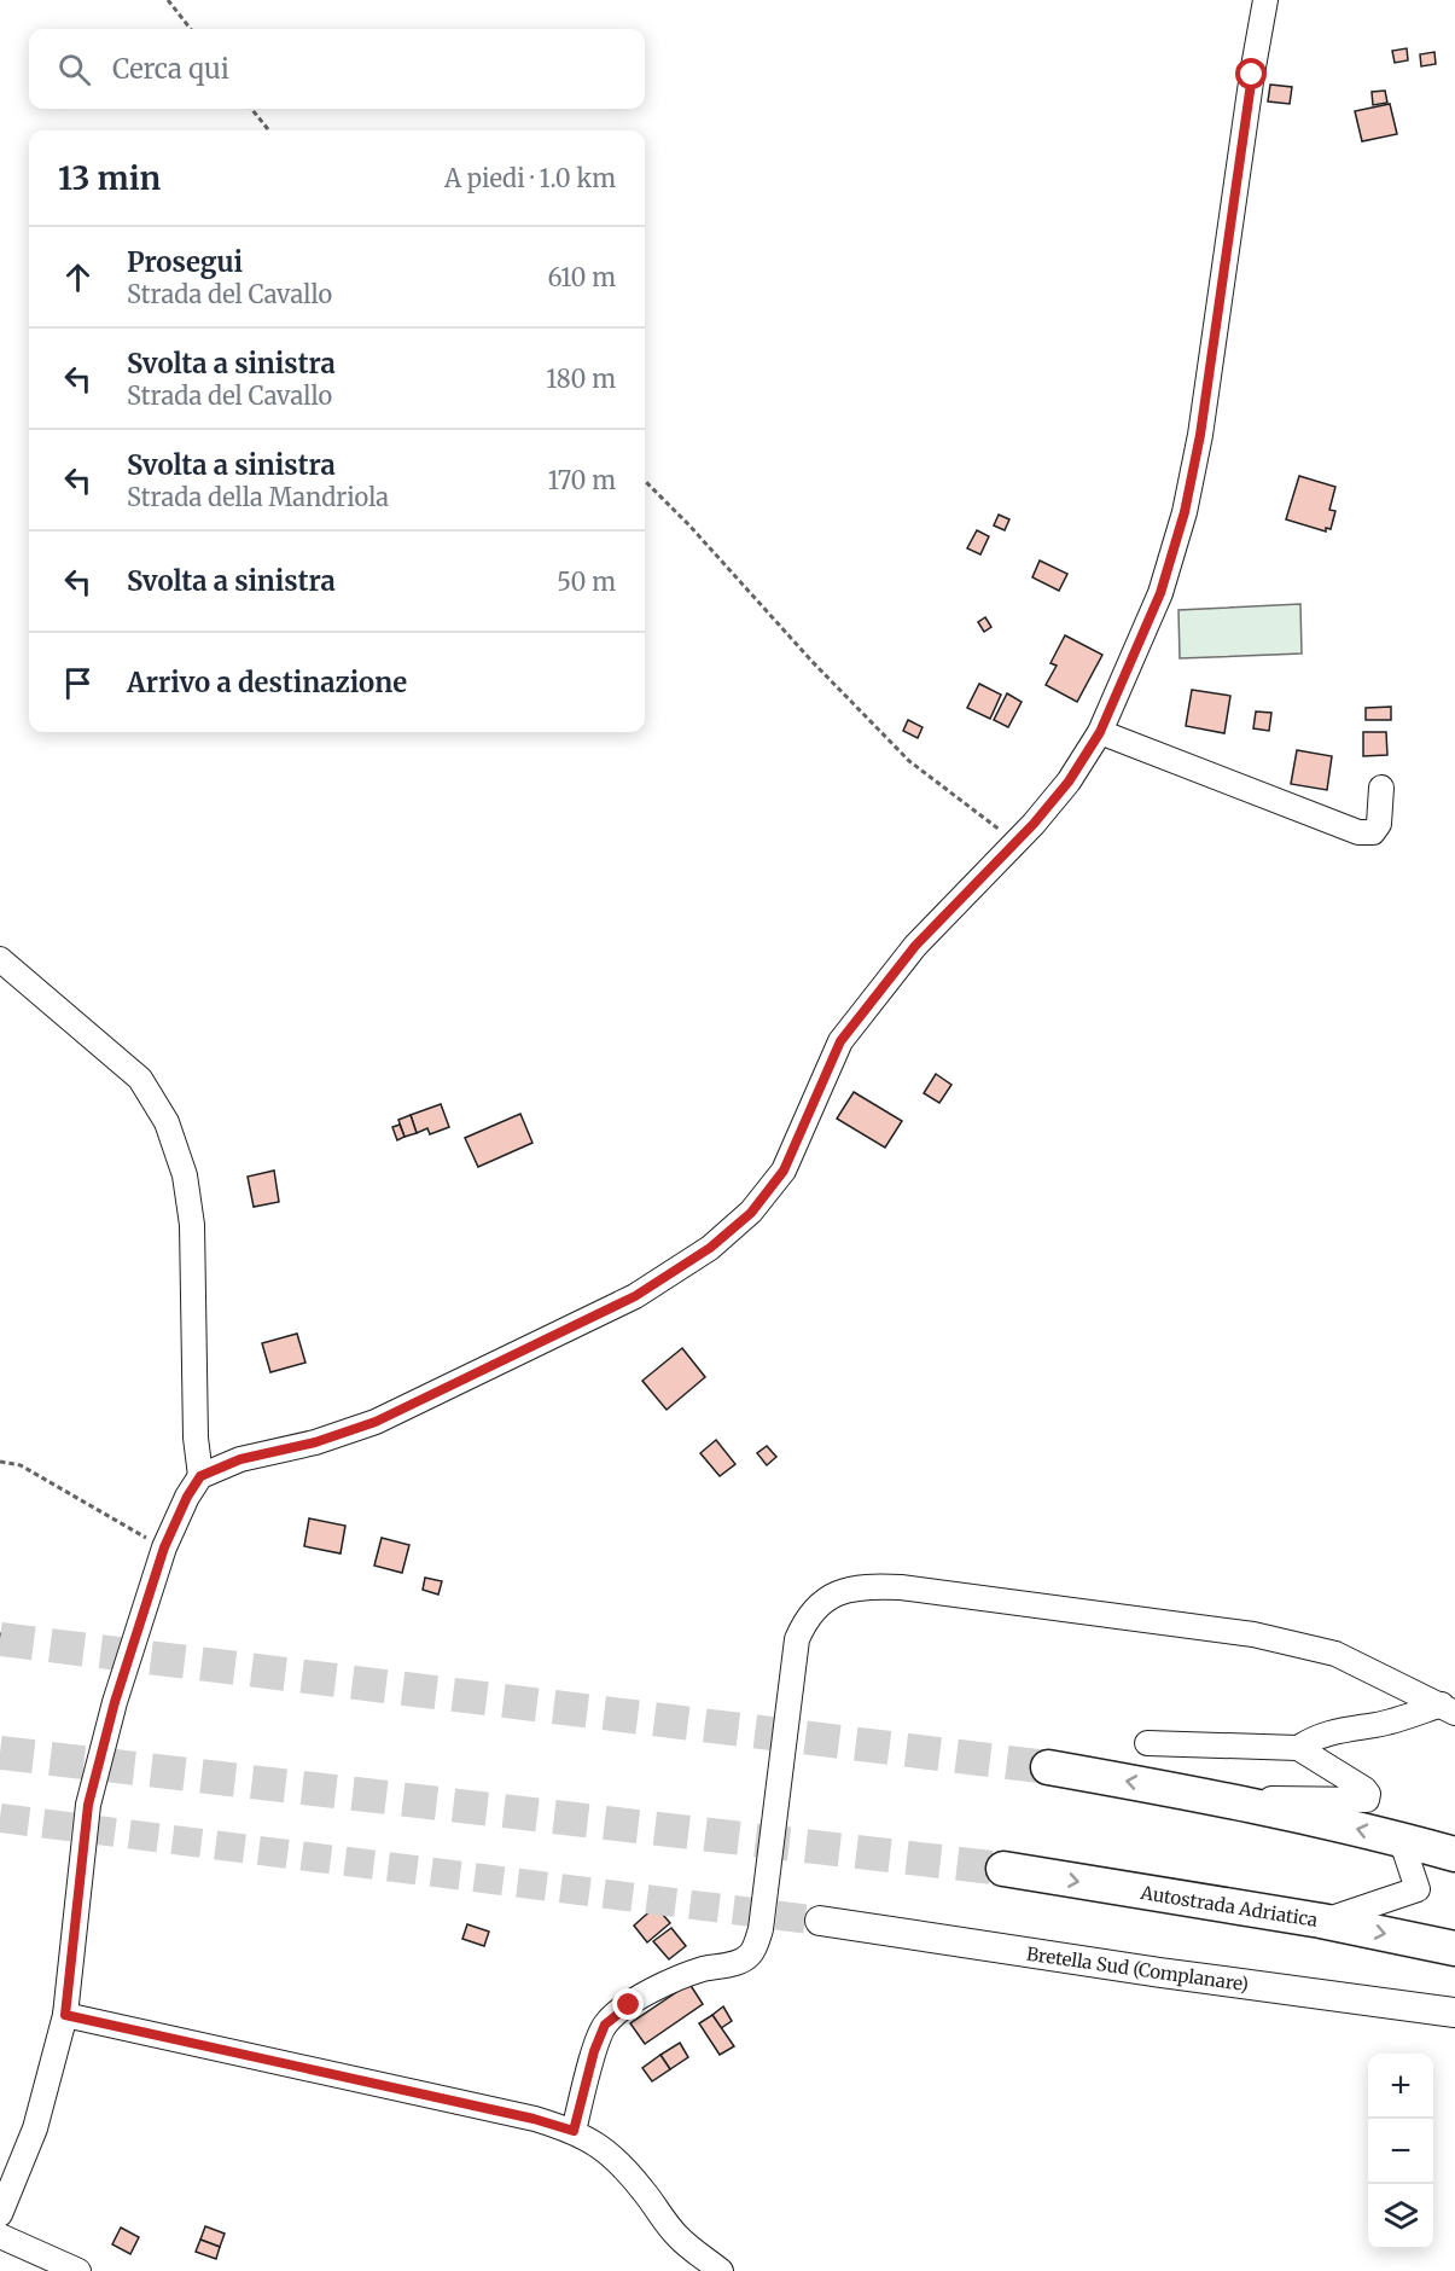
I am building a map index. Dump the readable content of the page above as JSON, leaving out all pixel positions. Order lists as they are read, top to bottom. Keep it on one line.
{"streets":{"highway":["Autostrada Adriatica"],"main road":["Bretella Sud (Complanare)"]},"page":{"search":"Cerca qui","heading":["13 min","A piedi · 1.0 km"],"list":[["Prosegui","Strada del Cavallo","610 m"],["Svolta a sinistra","Strada del Cavallo","180 m"],["Svolta a sinistra","Strada della Mandriola","170 m"],["Svolta a sinistra","50 m"],"Arrivo a destinazione"],"map_buttons":["+","−"]}}
